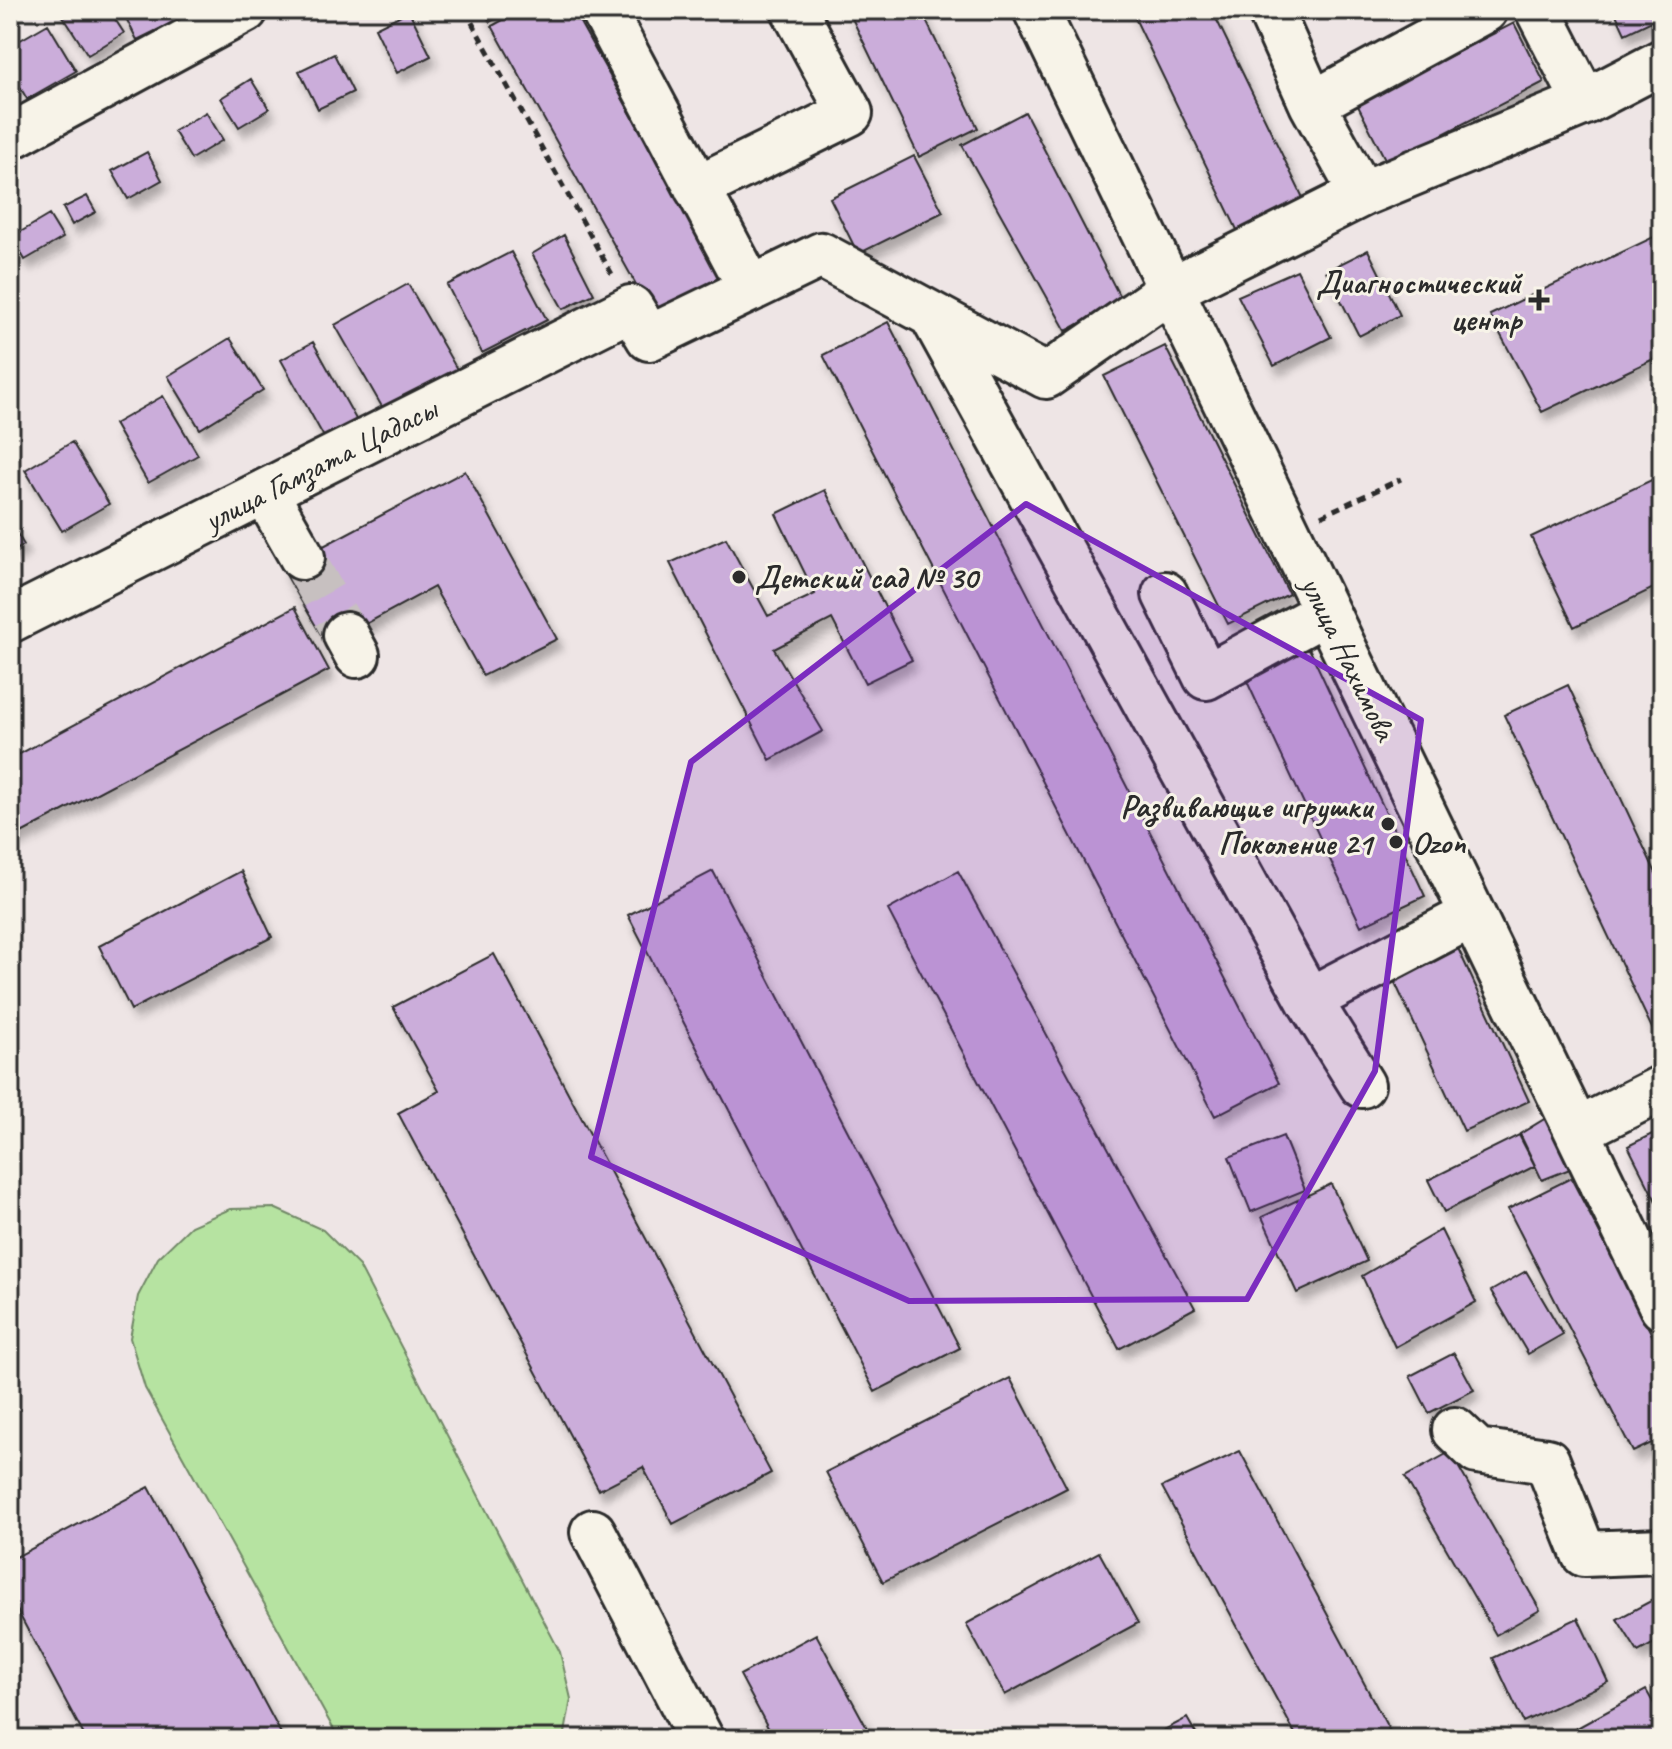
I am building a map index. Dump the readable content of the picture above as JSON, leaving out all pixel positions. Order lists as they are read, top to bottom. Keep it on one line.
{"streets":{"street":["улица Гамзата Цадасы","улица Нахимова"]},"places":{"health":["Диагностический центр"],"other":["Детский сад № 30","Развивающие игрушки Поколение 21","Ozon"]}}
